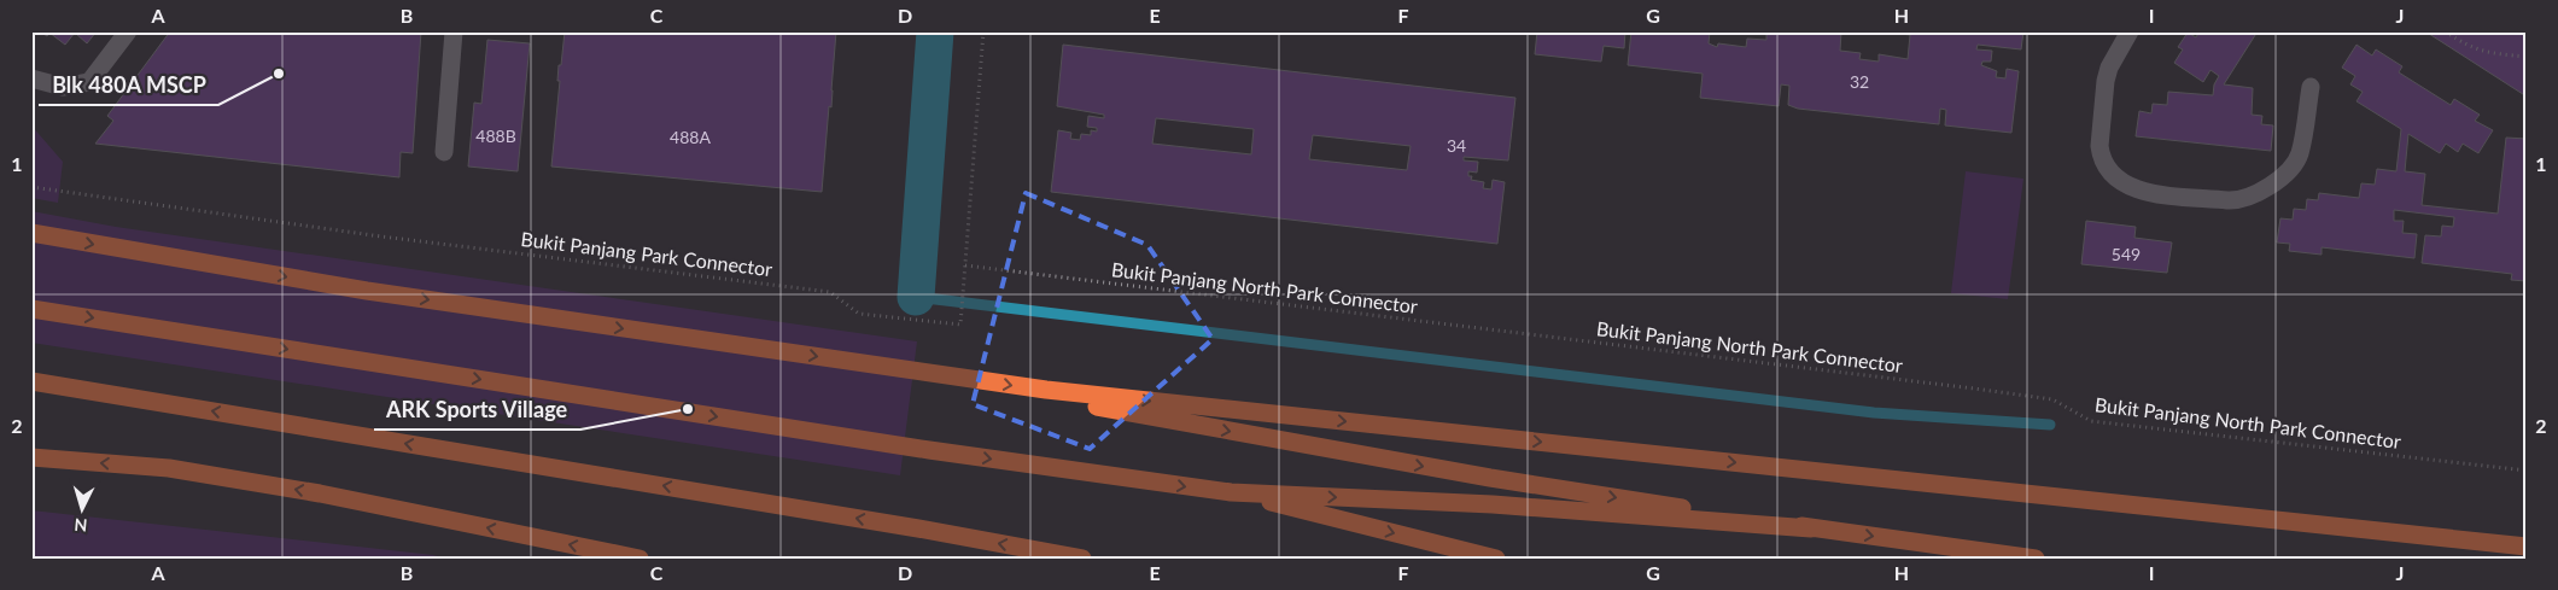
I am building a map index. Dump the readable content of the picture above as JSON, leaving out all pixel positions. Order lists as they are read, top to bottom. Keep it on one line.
{"streets":{"path":["Bukit Panjang Park Connector","Bukit Panjang North Park Connector"]},"crossings":[["Bukit Panjang Park Connector","Bukit Panjang North Park Connector"]],"places":["Blk 480A MSCP","ARK Sports Village"],"house_numbers":["32","488B","488A","34","549"],"north":"bottom","grid":{"columns":["A","B","C","D","E","F","G","H","I","J"],"rows":["1","2"]}}
